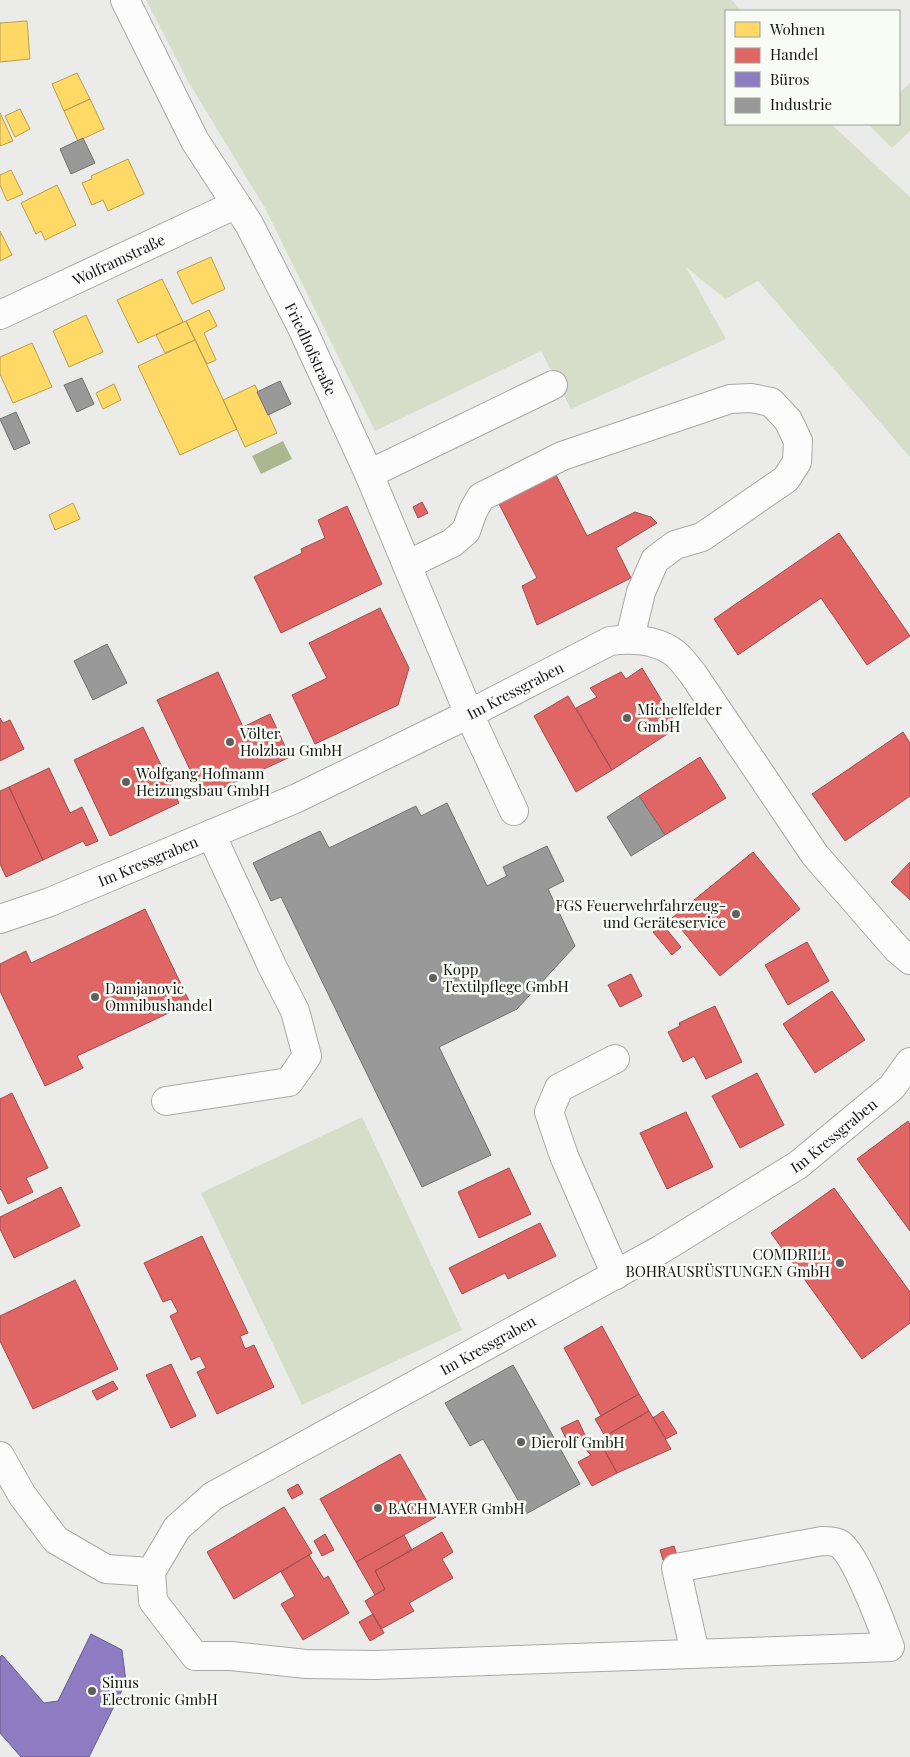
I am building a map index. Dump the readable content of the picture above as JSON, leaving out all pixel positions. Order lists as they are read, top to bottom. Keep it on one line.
{"streets":{"street":["Wolframstraße","Friedhofstraße","Im Kressgraben"]},"crossings":[["Wolframstraße","Friedhofstraße"],["Friedhofstraße","Im Kressgraben"]],"places":["Michelfelder GmbH","Völter Holzbau GmbH","Wolfgang Hofmann Heizungsbau GmbH","FGS Feuerwehrfahrzeug- und Geräteservice","Kopp Textilpflege GmbH","Damjanovic Omnibushandel","COMDRILL BOHRAUSRÜSTUNGEN GmbH","Dierolf GmbH","BACHMAYER GmbH","Sinus Electronic GmbH"],"legend":["Wohnen","Handel","Büros","Industrie"]}
